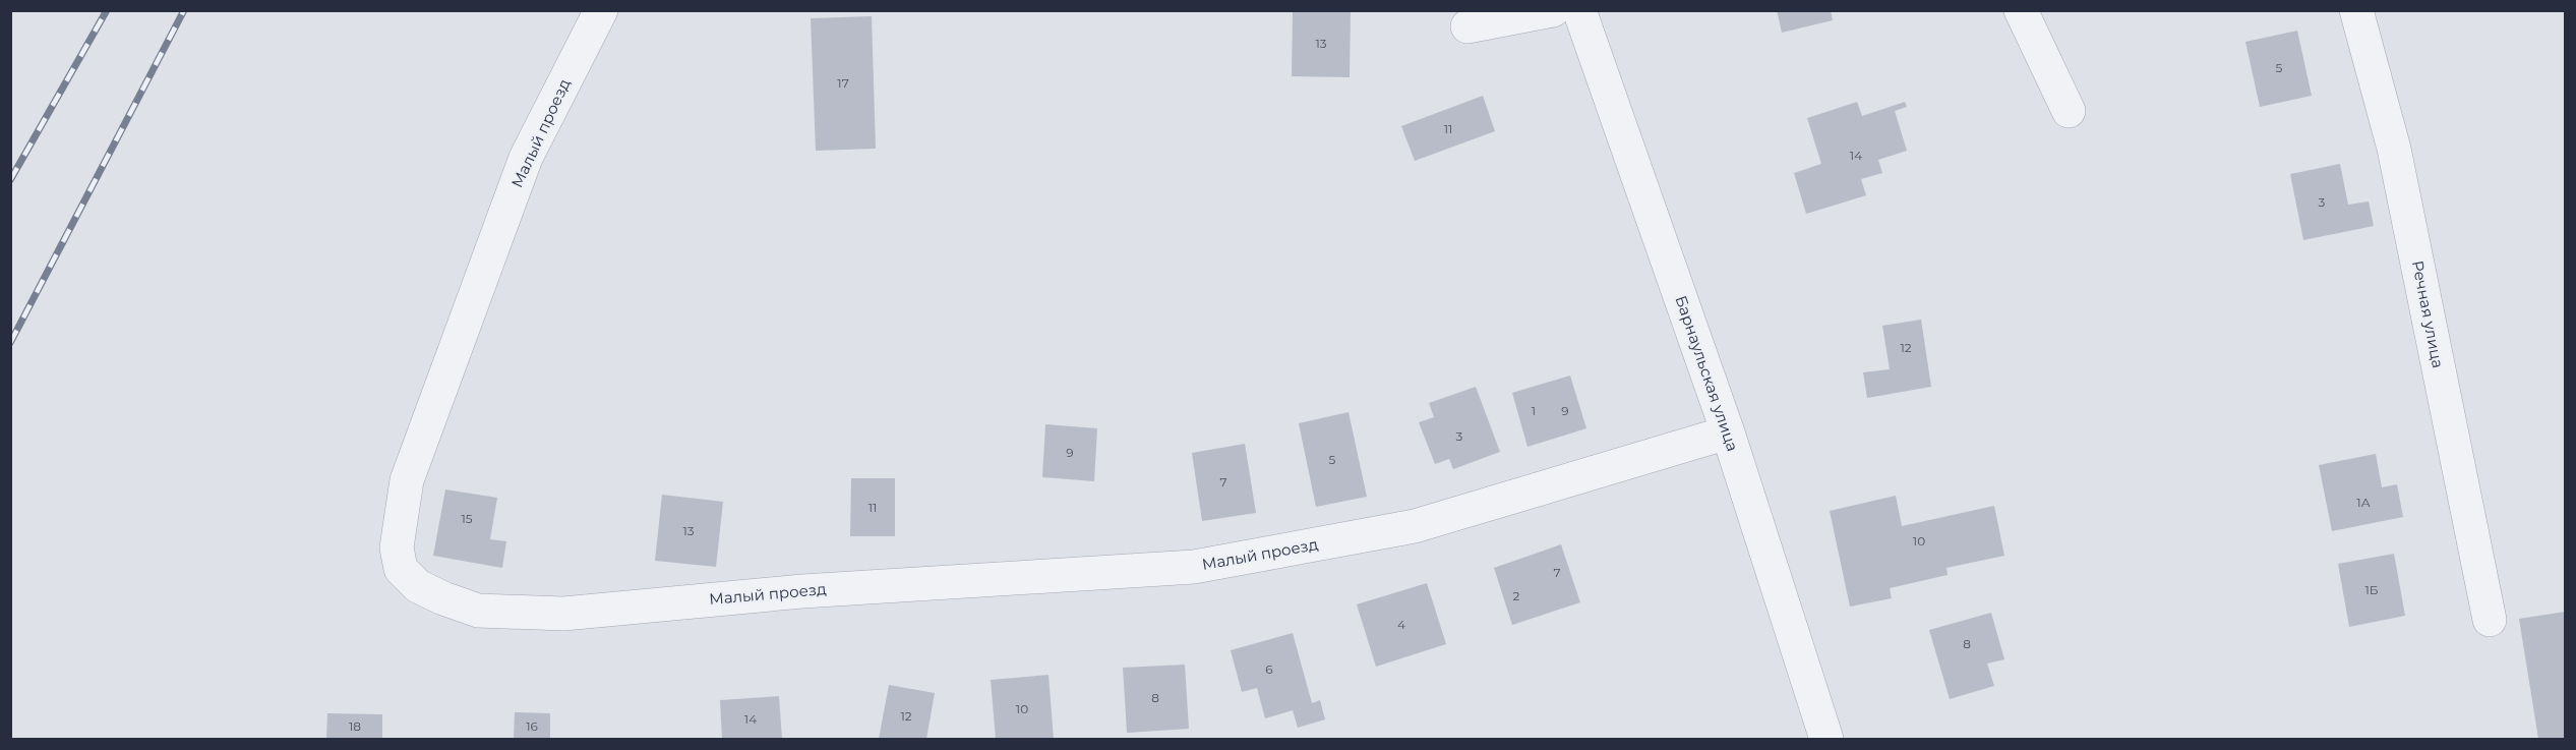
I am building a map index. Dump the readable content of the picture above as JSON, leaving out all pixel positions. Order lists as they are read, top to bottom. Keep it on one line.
{"streets":{"street":["Малый проезд","Речная улица","Барнаульская улица"]},"crossings":[["Малый проезд","Барнаульская улица"]],"house_numbers":["13","5","17","11","14","3","12","1","9","3","9","5","7","1А","11","15","13","10","7","1Б","2","4","8","6","8","10","12","14","18","16"]}
